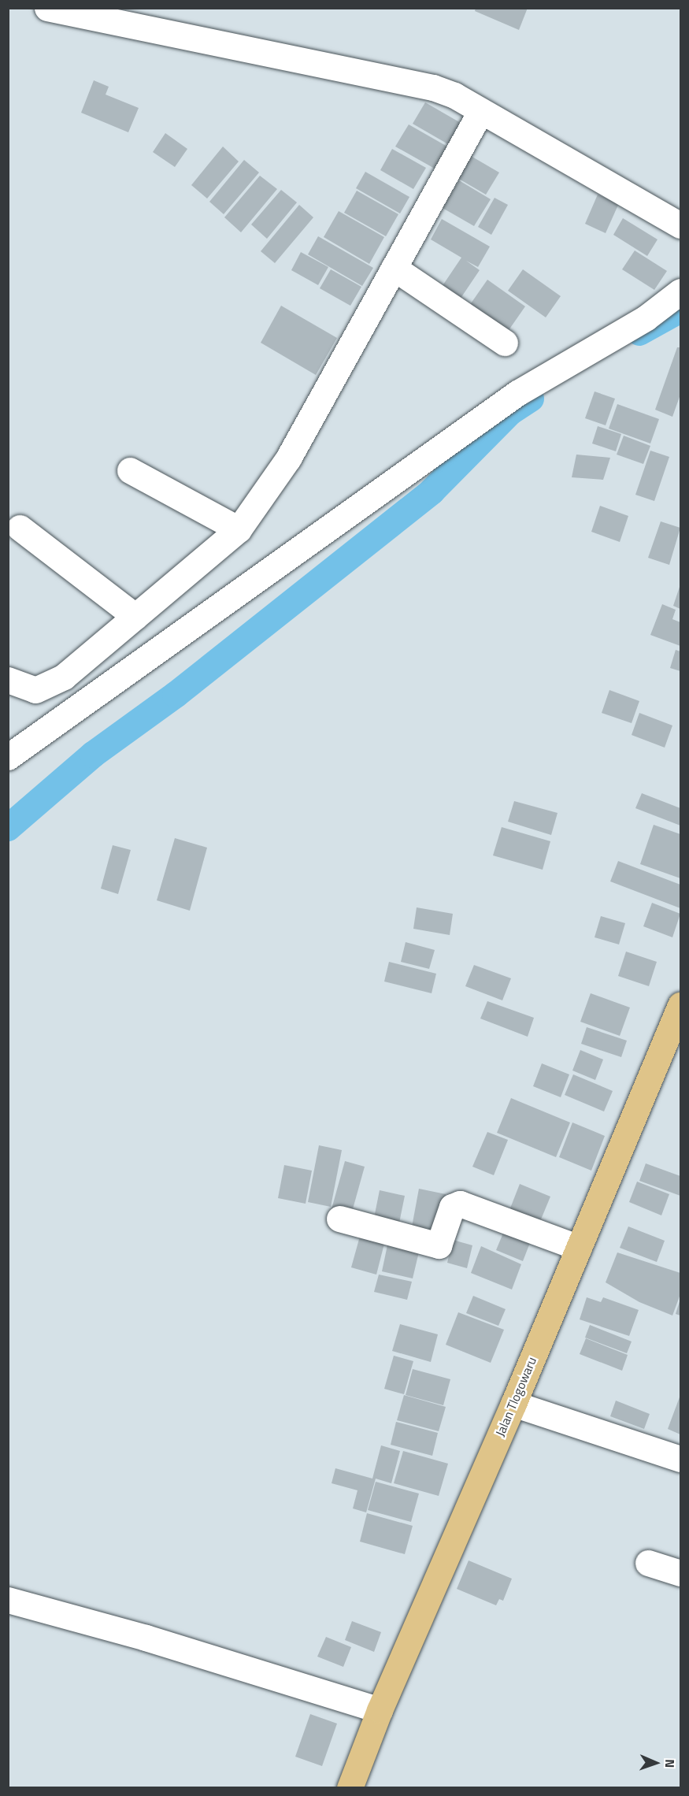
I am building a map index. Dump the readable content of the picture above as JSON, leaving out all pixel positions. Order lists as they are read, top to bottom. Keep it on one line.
{"streets":{"main road":["Jalan Tlogowaru"]},"north":"right"}
